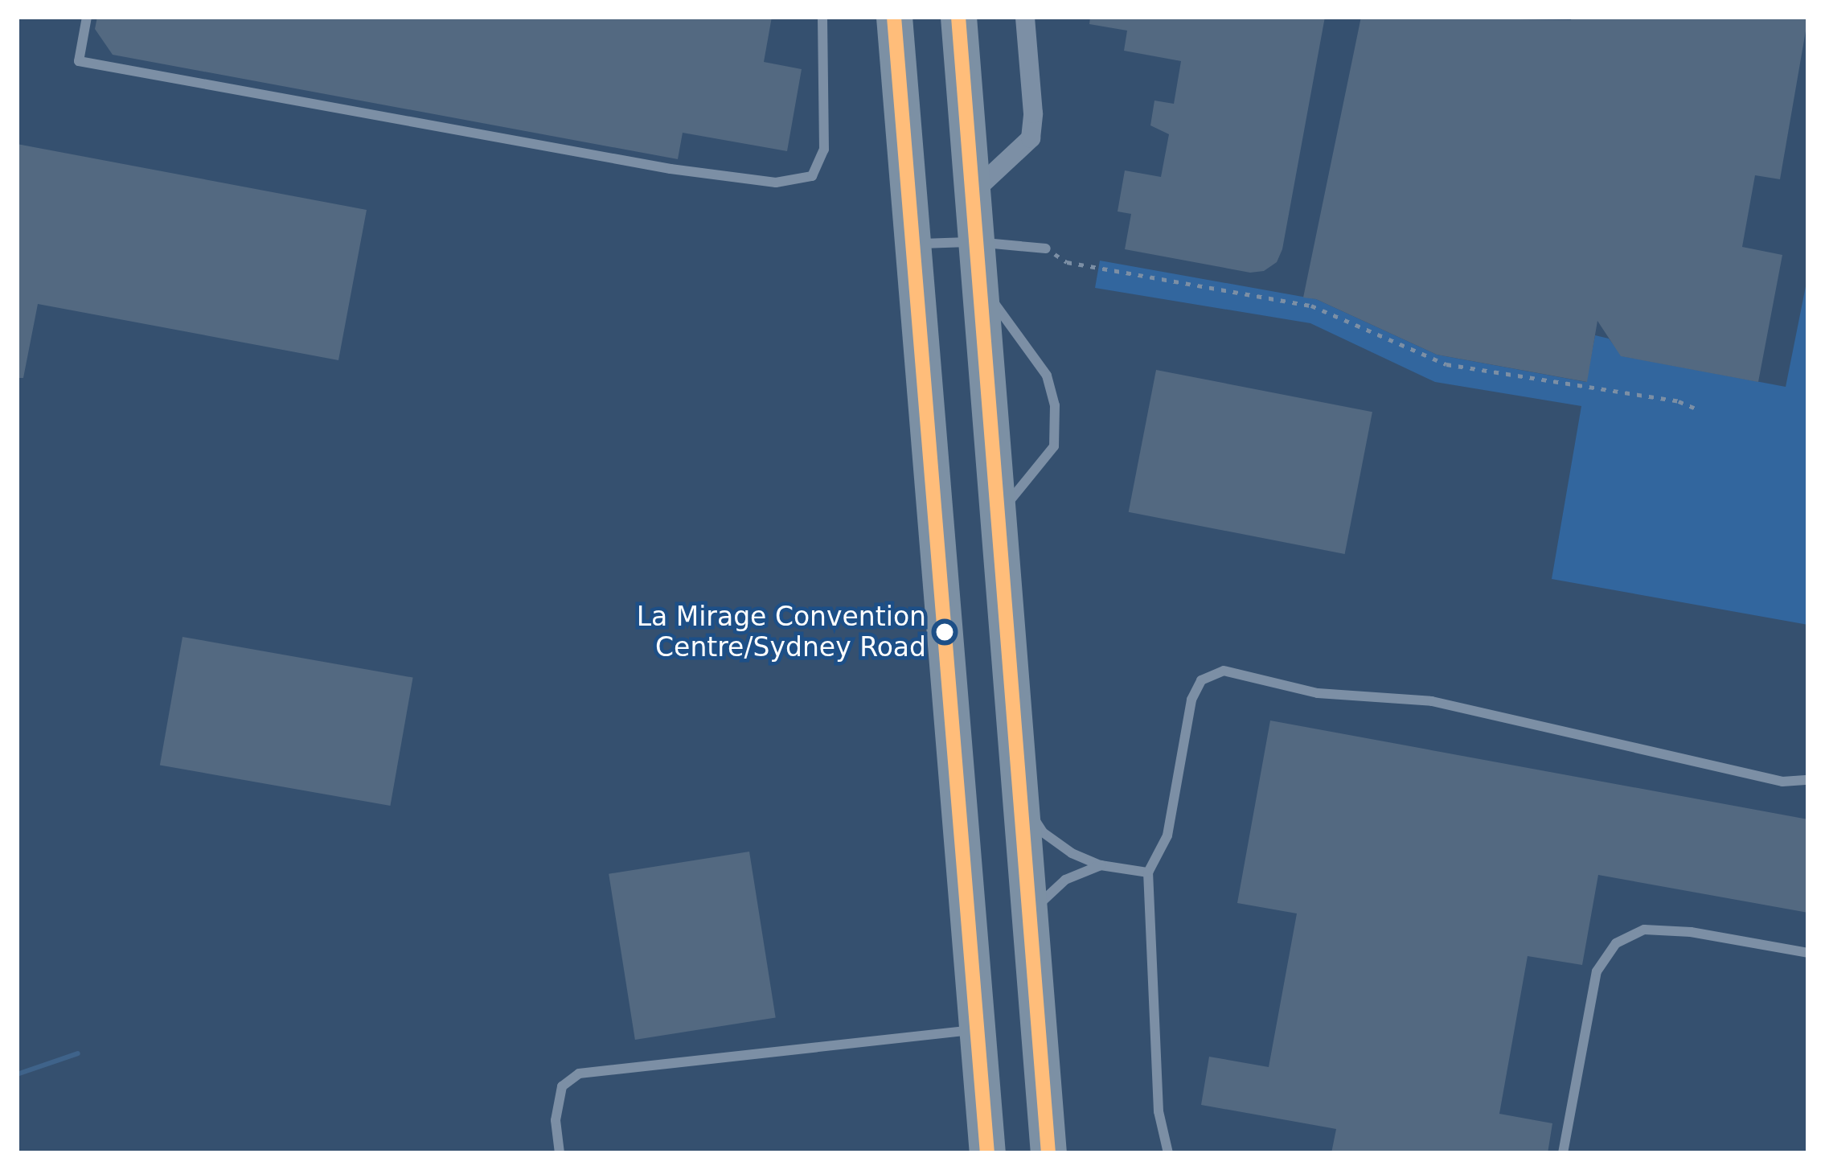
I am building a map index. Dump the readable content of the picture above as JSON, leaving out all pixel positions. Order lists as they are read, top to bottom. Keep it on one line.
{"places":["La Mirage Convention Centre/Sydney Road"]}
